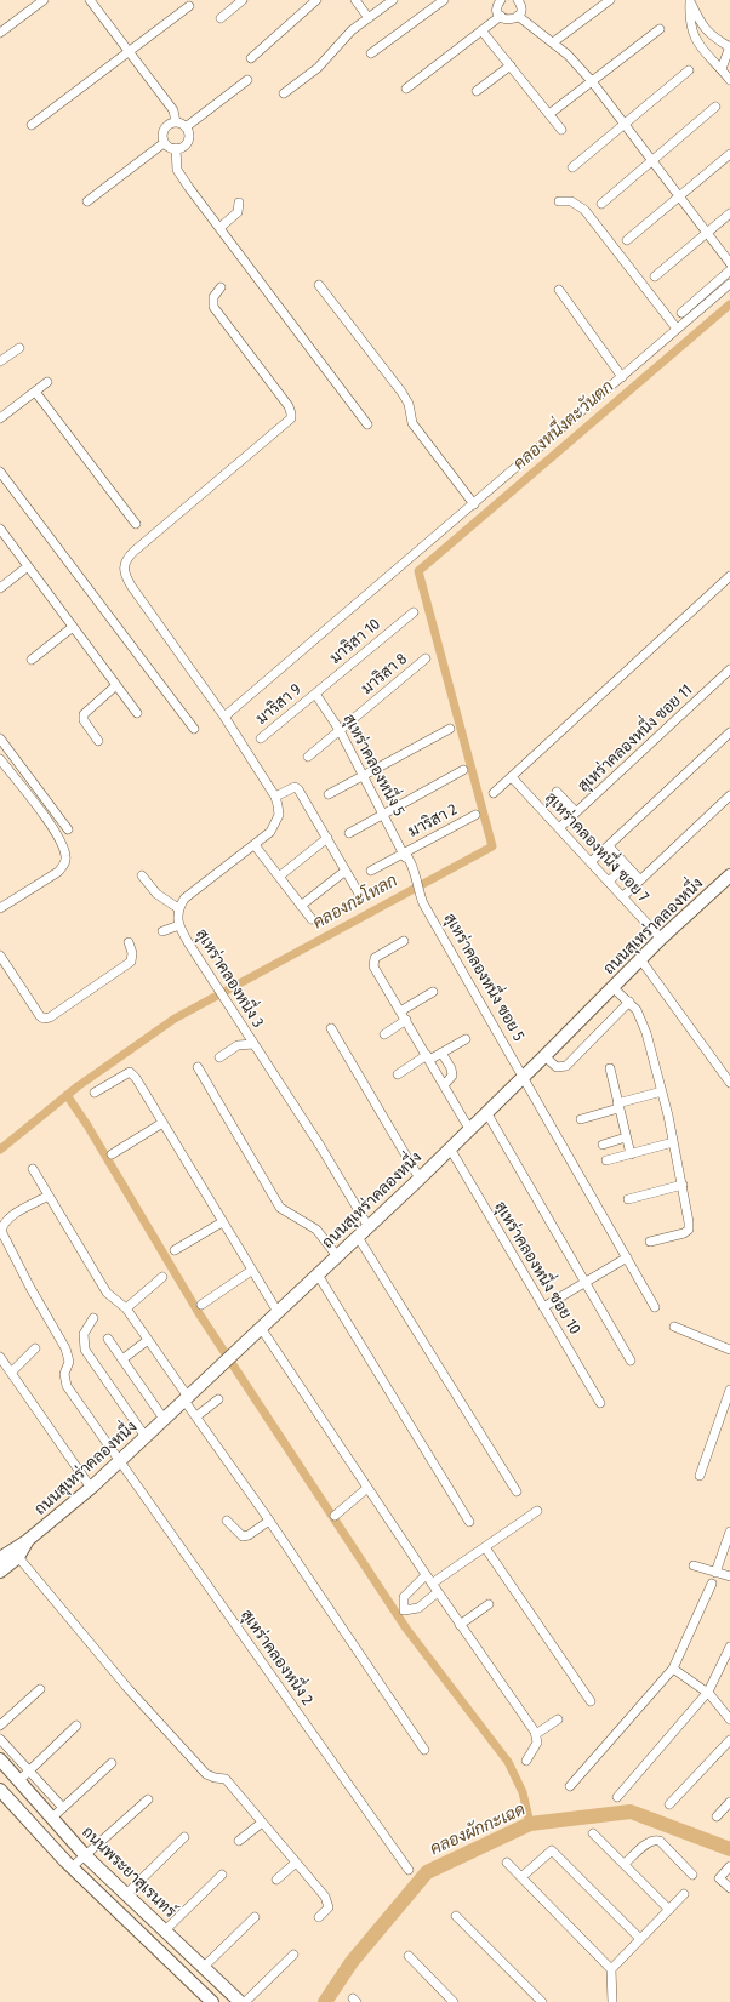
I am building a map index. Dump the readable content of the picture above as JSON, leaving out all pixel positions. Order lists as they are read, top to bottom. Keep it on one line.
{"streets":{"main road":["ถนนสุเหร่าคลองหนึ่ง","ถนนพระยาสุเรนทร์"],"street":["มาริสา 10","มาริสา 8","มาริสา 9","สุเหร่าคลองหนึ่ง ซอย 11","สุเหร่าคลองหนึ่ง 5","มาริสา 2","สุเหร่าคลองหนึ่ง ซอย 7","สุเหร่าคลองหนึ่ง ซอย 5","สุเหร่าคลองหนึ่ง 3","สุเหร่าคลองหนึ่ง ซอย 10","สุเหร่าคลองหนึ่ง 2"]},"crossings":[["มาริสา 10","มาริสา 9"],["มาริสา 10","สุเหร่าคลองหนึ่ง 5"],["มาริสา 8","สุเหร่าคลองหนึ่ง 5"],["มาริสา 9","สุเหร่าคลองหนึ่ง 5"],["สุเหร่าคลองหนึ่ง ซอย 11","สุเหร่าคลองหนึ่ง ซอย 7"],["สุเหร่าคลองหนึ่ง 5","มาริสา 2"],["สุเหร่าคลองหนึ่ง 5","สุเหร่าคลองหนึ่ง ซอย 5"],["สุเหร่าคลองหนึ่ง ซอย 7","ถนนสุเหร่าคลองหนึ่ง"],["ถนนสุเหร่าคลองหนึ่ง","สุเหร่าคลองหนึ่ง ซอย 5"],["ถนนสุเหร่าคลองหนึ่ง","สุเหร่าคลองหนึ่ง 3"],["ถนนสุเหร่าคลองหนึ่ง","สุเหร่าคลองหนึ่ง ซอย 10"],["ถนนสุเหร่าคลองหนึ่ง","สุเหร่าคลองหนึ่ง 2"]],"water":["คลองหนึ่งตะวันตก","คลองกะโหลก","คลองผักกะเฉด"]}
